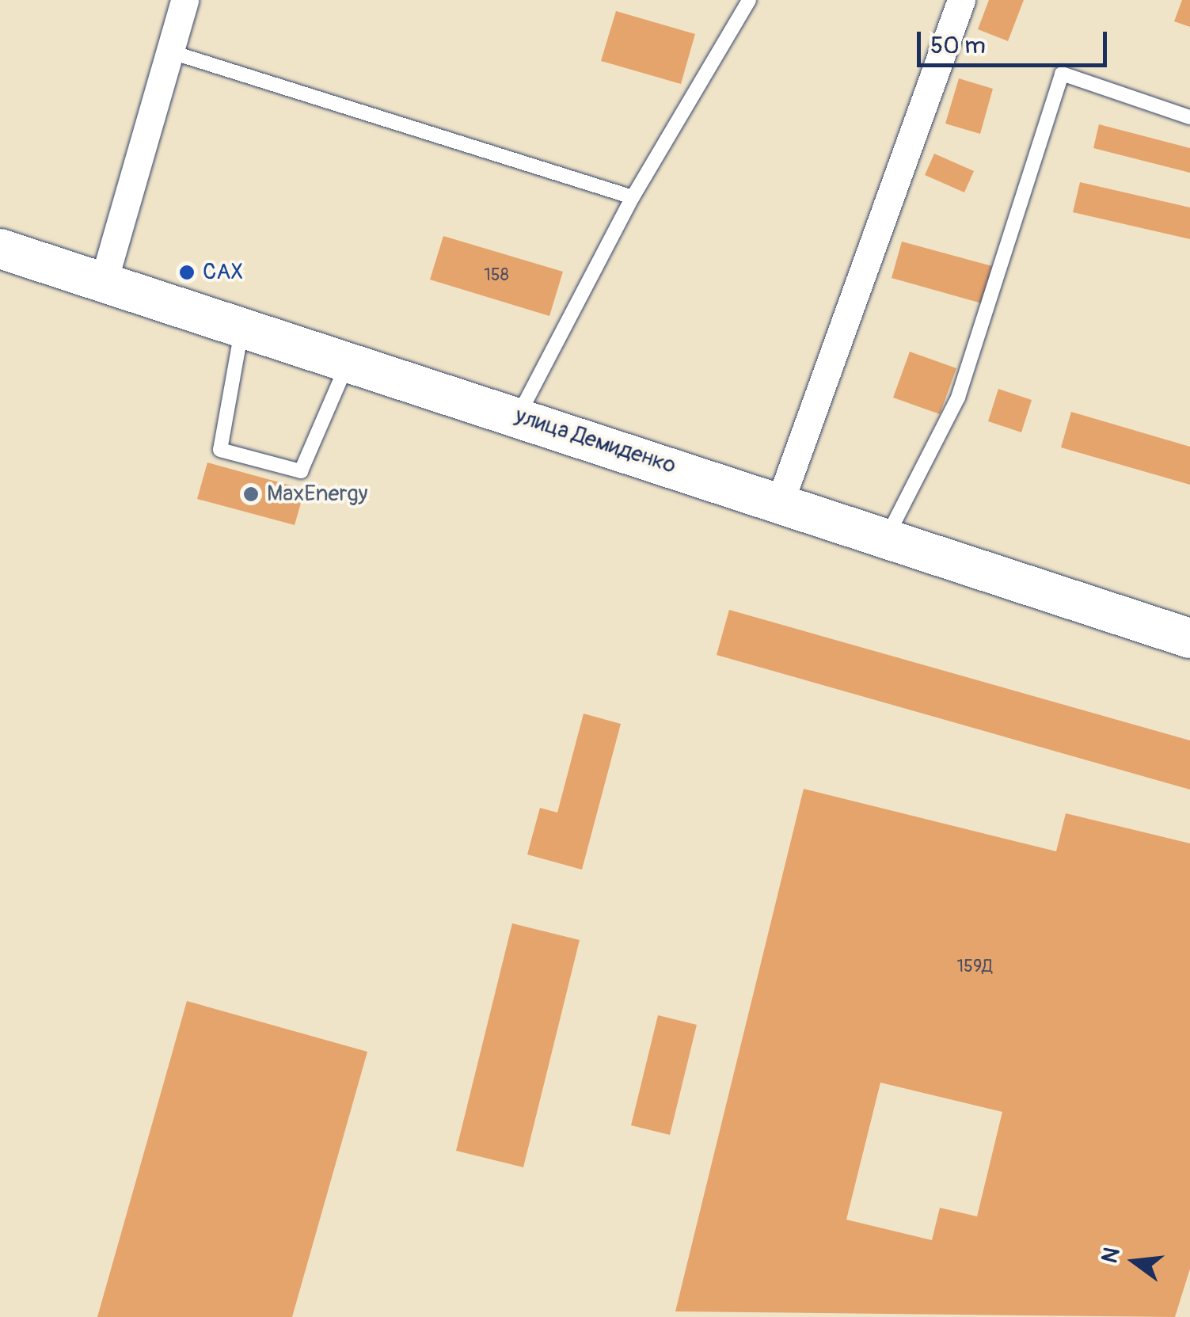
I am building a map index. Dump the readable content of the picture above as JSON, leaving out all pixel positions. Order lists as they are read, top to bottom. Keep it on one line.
{"streets":{"main road":["улица Демиденко"]},"places":["САХ","MaxEnergy"],"house_numbers":["158","159Д"],"scale_bar":"50 m","north":"left"}
